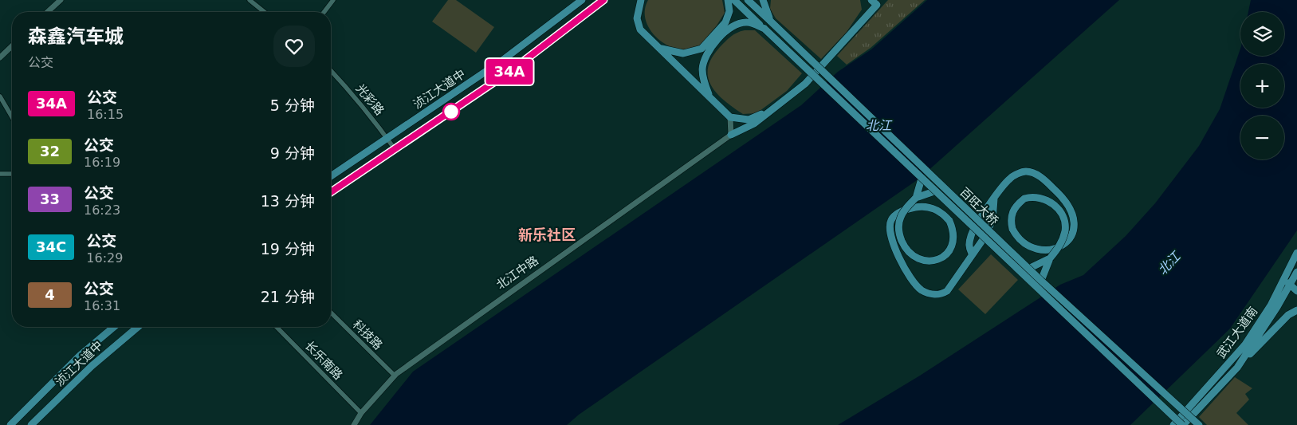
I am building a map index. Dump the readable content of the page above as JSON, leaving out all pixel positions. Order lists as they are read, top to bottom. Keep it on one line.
{"streets":{"main road":["浈江大道中","百旺大桥","武江大道南"],"street":["光彩路","北江中路","科技路","长乐南路"]},"crossings":[["浈江大道中","光彩路"],["百旺大桥","武江大道南"],["北江中路","科技路"],["北江中路","长乐南路"]],"districts":["新乐社区"],"water":["北江"],"lines":["bus line 34A"],"page":{"on_map":"34A","map_buttons":["+","−"],"heading":["森鑫汽车城","公交"],"list":[{"mark":"34A","name":"公交","note":"16:15","value":"5 分钟"},{"mark":"32","name":"公交","note":"16:19","value":"9 分钟"},{"mark":"33","name":"公交","note":"16:23","value":"13 分钟"},{"mark":"34C","name":"公交","note":"16:29","value":"19 分钟"},{"mark":"4","name":"公交","note":"16:31","value":"21 分钟"}]}}
